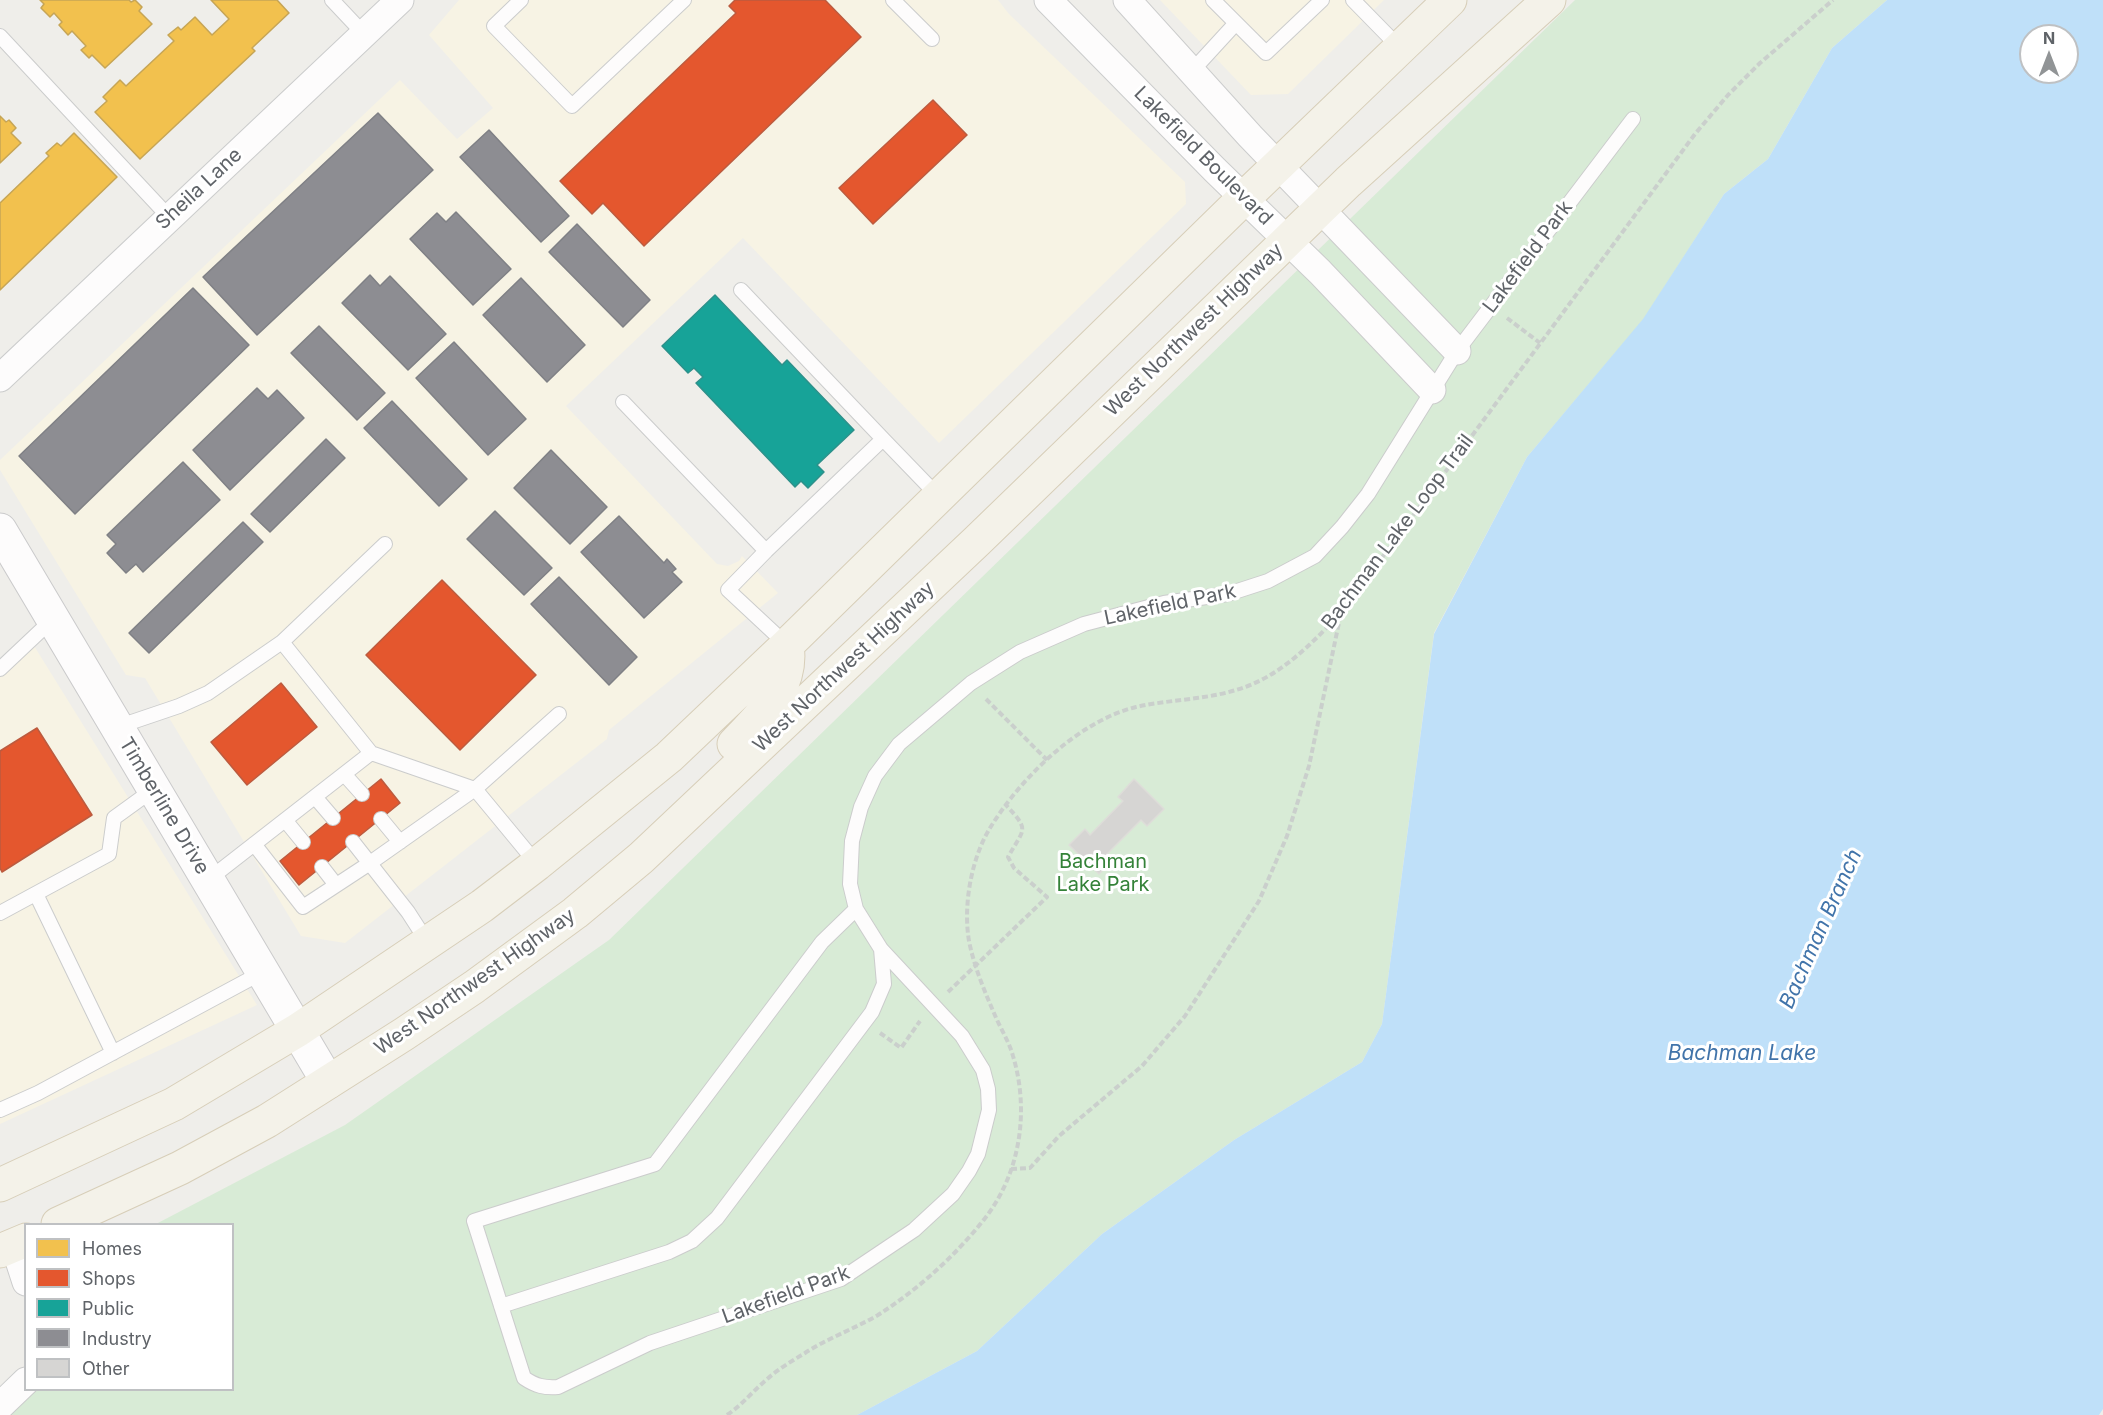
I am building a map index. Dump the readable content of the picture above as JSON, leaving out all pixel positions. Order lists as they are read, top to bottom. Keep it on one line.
{"streets":{"main road":["West Northwest Highway"],"street":["Lakefield Boulevard","Sheila Lane","Timberline Drive"],"lane":["Lakefield Park"],"path":["Bachman Lake Loop Trail"]},"crossings":[["Lakefield Boulevard","Lakefield Park"],["Lakefield Boulevard","West Northwest Highway"],["West Northwest Highway","Timberline Drive"]],"water":["Bachman Branch","Bachman Lake"],"parks":["Bachman Lake Park"],"legend":["Homes","Shops","Public","Industry","Other"],"north":"top"}
